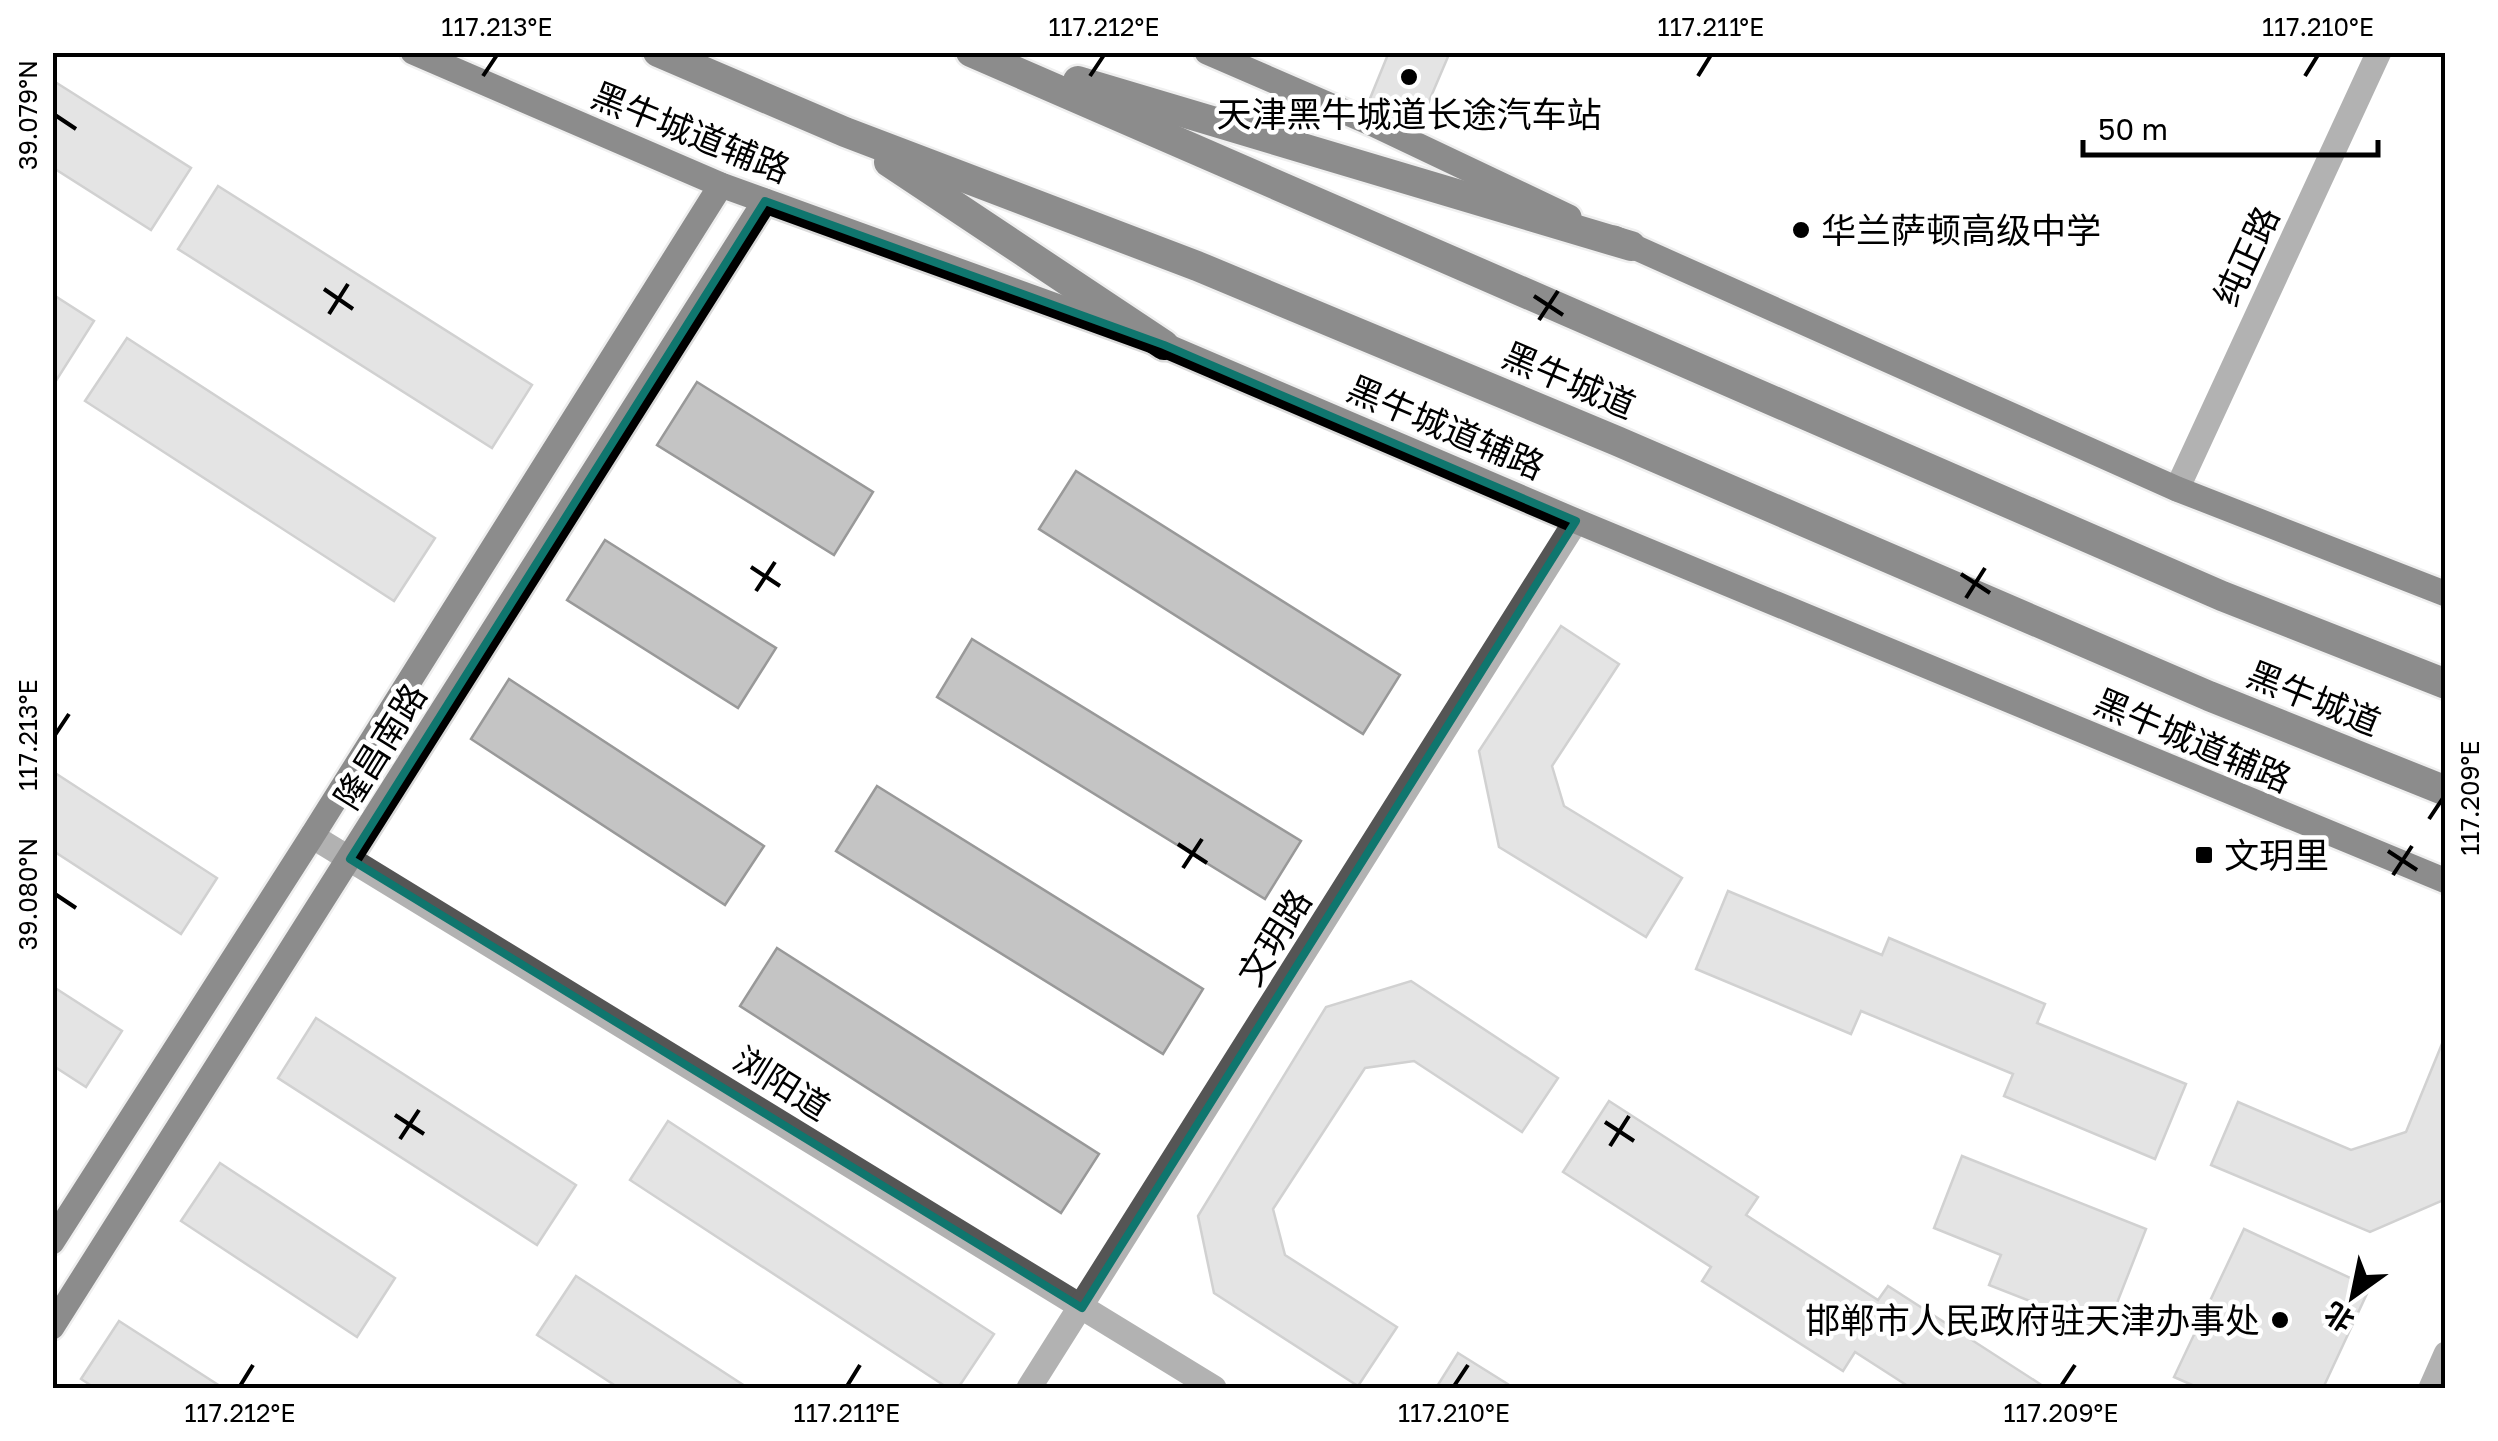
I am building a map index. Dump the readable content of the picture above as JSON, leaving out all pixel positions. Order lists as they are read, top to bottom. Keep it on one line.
{"streets":{"highway":["黑牛城道"],"main road":["黑牛城道辅路","隆昌南路"],"street":["纯正路","文玥路","浏阳道"]},"crossings":[["黑牛城道辅路","隆昌南路"],["黑牛城道辅路","文玥路"],["隆昌南路","浏阳道"],["文玥路","浏阳道"]],"places":{"other":["天津黑牛城道长途汽车站","华兰萨顿高级中学","邯郸市人民政府驻天津办事处"],"transit":["文玥里"]},"scale_bar":"50 m","north":"bottom left","coordinates":["117.213°E","117.212°E","117.211°E","117.210°E","39.079°N","117.209°E","39.080°N"]}
